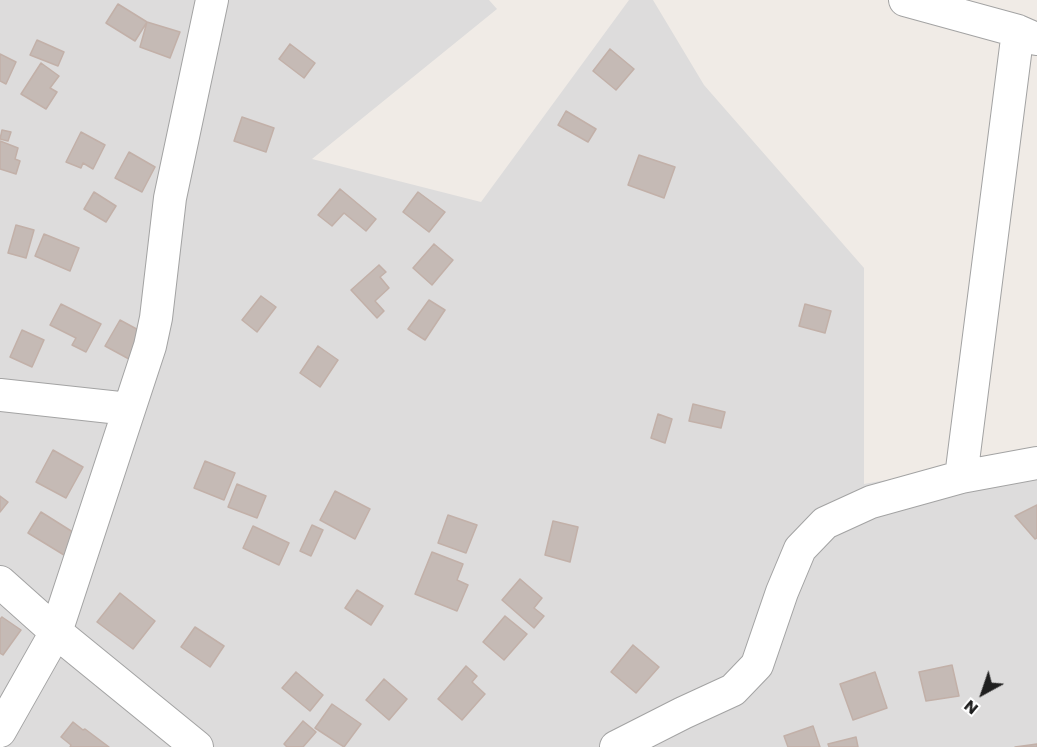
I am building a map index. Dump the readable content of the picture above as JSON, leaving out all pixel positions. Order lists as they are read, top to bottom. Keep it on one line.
{"north":"bottom left"}
